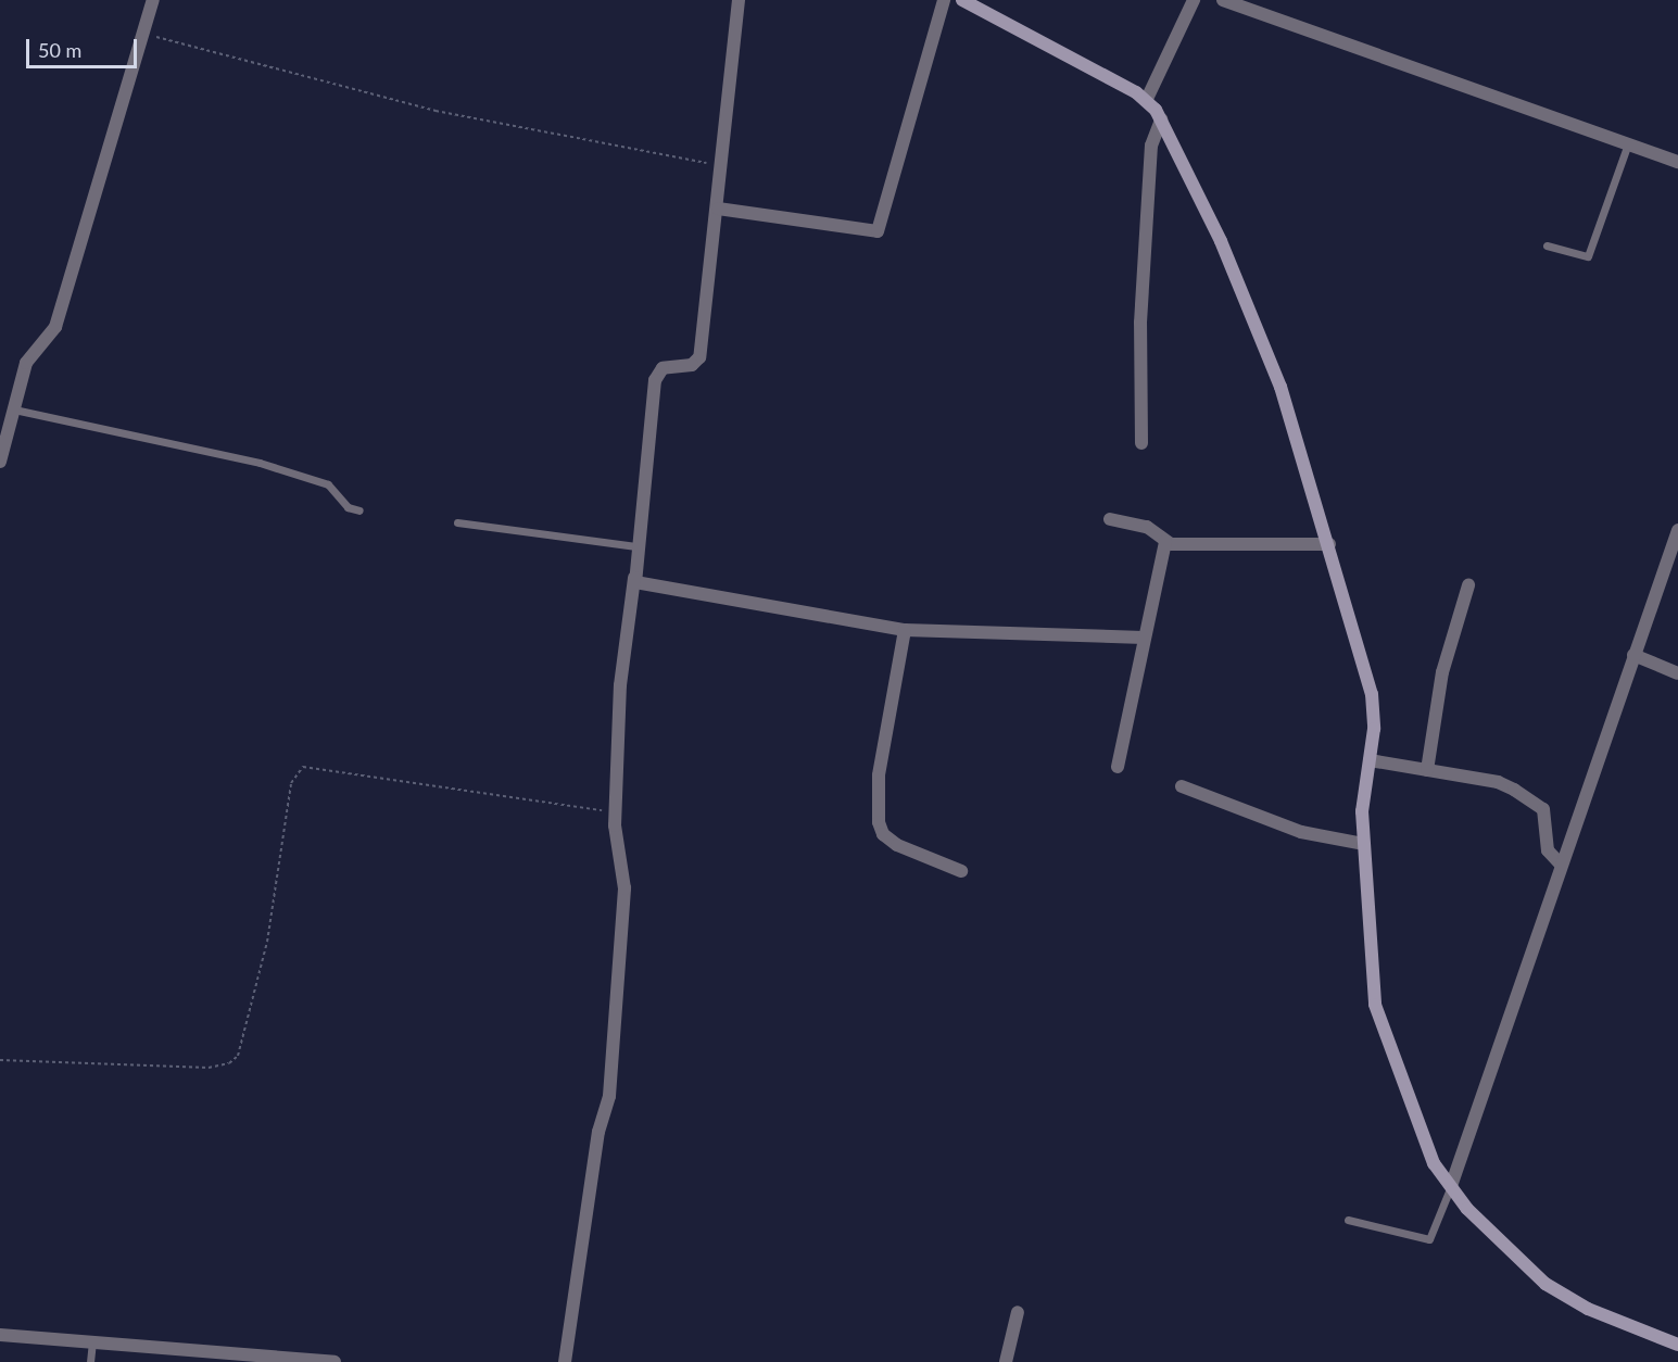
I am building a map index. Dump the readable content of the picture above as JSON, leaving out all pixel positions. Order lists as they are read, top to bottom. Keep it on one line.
{"scale_bar":"50 m"}
